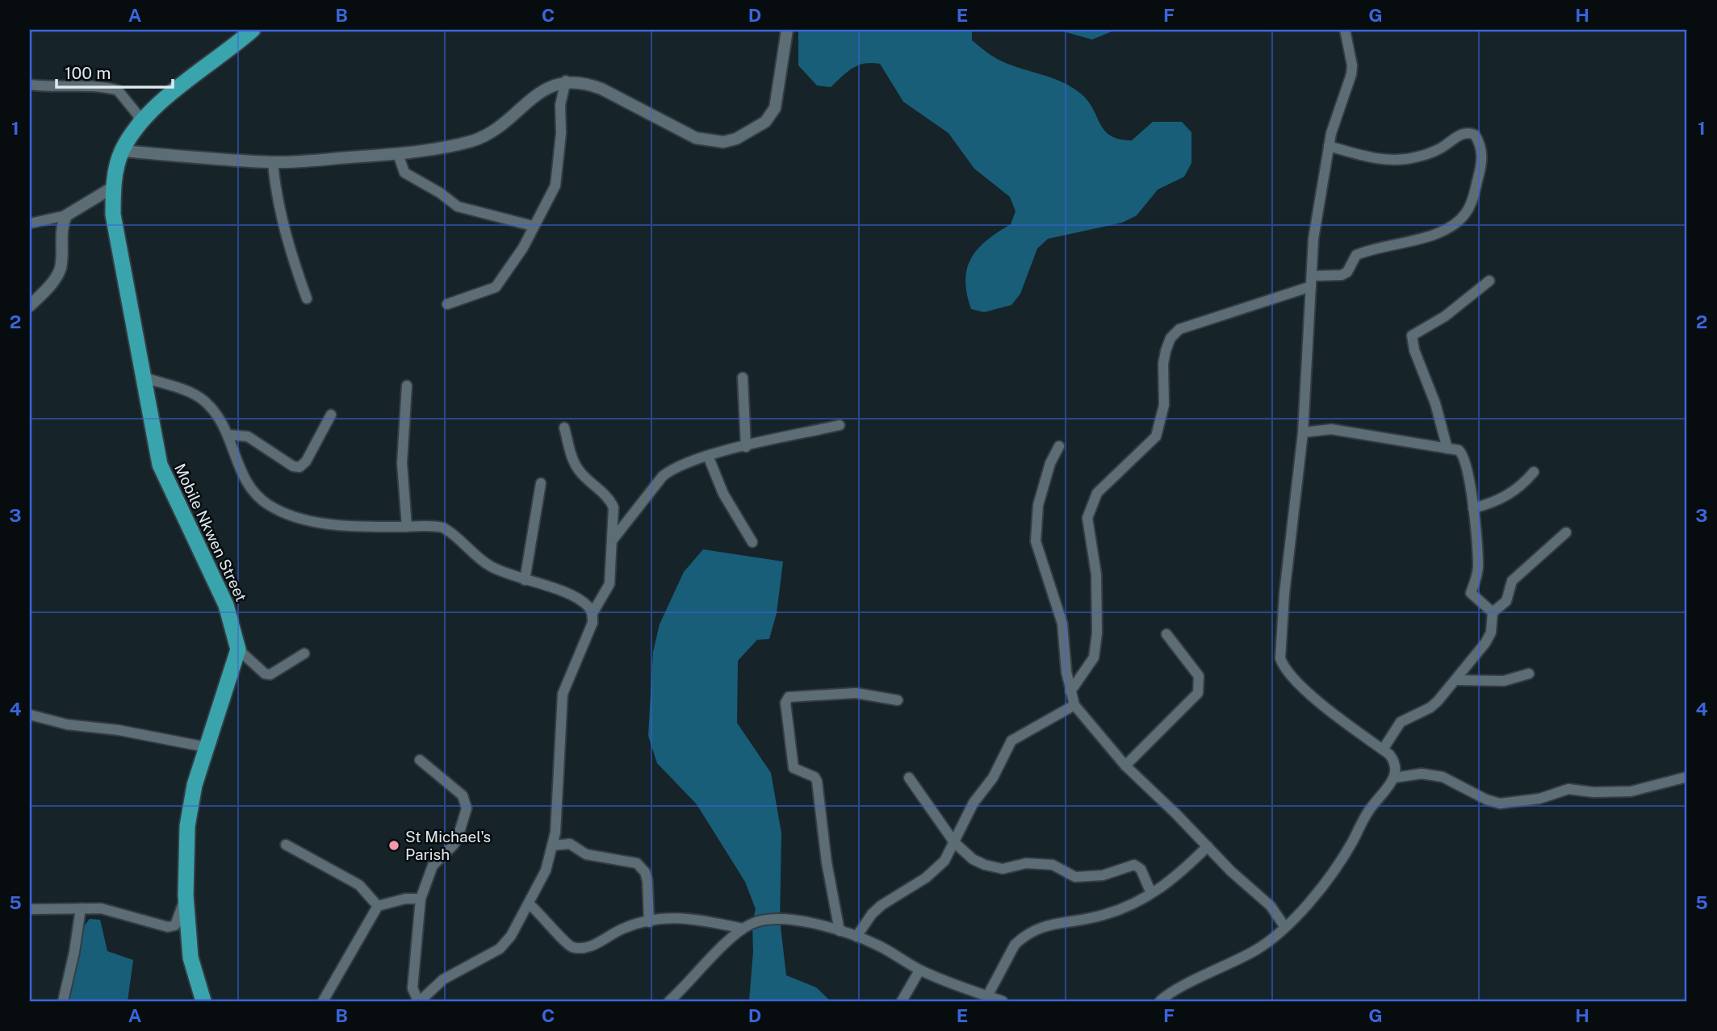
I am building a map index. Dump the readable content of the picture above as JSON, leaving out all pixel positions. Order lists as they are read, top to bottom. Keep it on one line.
{"streets":{"highway":["Mobile Nkwen Street"]},"places":["St Michael's Parish"],"scale_bar":"100 m","grid":{"columns":["A","B","C","D","E","F","G","H"],"rows":["1","2","3","4","5"]}}
